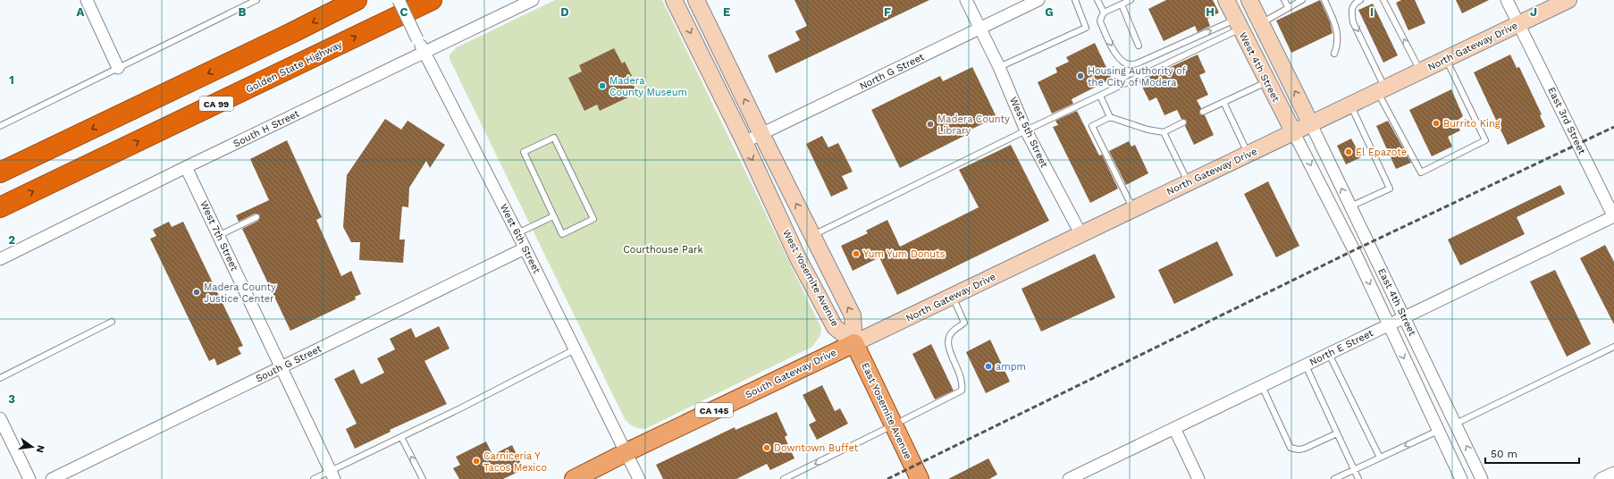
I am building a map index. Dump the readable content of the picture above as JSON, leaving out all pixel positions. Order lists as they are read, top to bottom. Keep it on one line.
{"streets":{"highway":["Golden State Highway","CA 99"],"main road":["North Gateway Drive","West 4th Street","West Yosemite Avenue","South Gateway Drive","CA 145","East Yosemite Avenue"],"street":["North G Street","East 3rd Street","South H Street","West 5th Street","West 7th Street","West 6th Street","East 4th Street","North E Street","South G Street"]},"crossings":[["North Gateway Drive","West 4th Street"],["North Gateway Drive","East 3rd Street"],["North Gateway Drive","West 5th Street"],["North Gateway Drive","West Yosemite Avenue"],["North Gateway Drive","East 4th Street"],["North Gateway Drive","South Gateway Drive"],["North Gateway Drive","East Yosemite Avenue"],["West 4th Street","East 4th Street"],["North G Street","West 5th Street"],["North G Street","West Yosemite Avenue"],["East 3rd Street","North E Street"],["South H Street","West 7th Street"],["South H Street","West 6th Street"],["West 7th Street","South G Street"],["West 6th Street","South G Street"],["West 6th Street","South Gateway Drive"],["West Yosemite Avenue","South Gateway Drive"],["West Yosemite Avenue","East Yosemite Avenue"],["East 4th Street","North E Street"],["South Gateway Drive","East Yosemite Avenue"]],"parks":["Courthouse Park"],"places":["Housing Authority of the City of Modera","Madera County Museum","Burrito King","Madera County Library","El Epazote","Yum Yum Donuts","Madera County Justice Center","ampm","Downtown Buffet","Carniceria Y Tacos Mexico"],"scale_bar":"50 m","north":"right","grid":{"columns":["A","B","C","D","E","F","G","H","I","J"],"rows":["1","2","3"]}}
